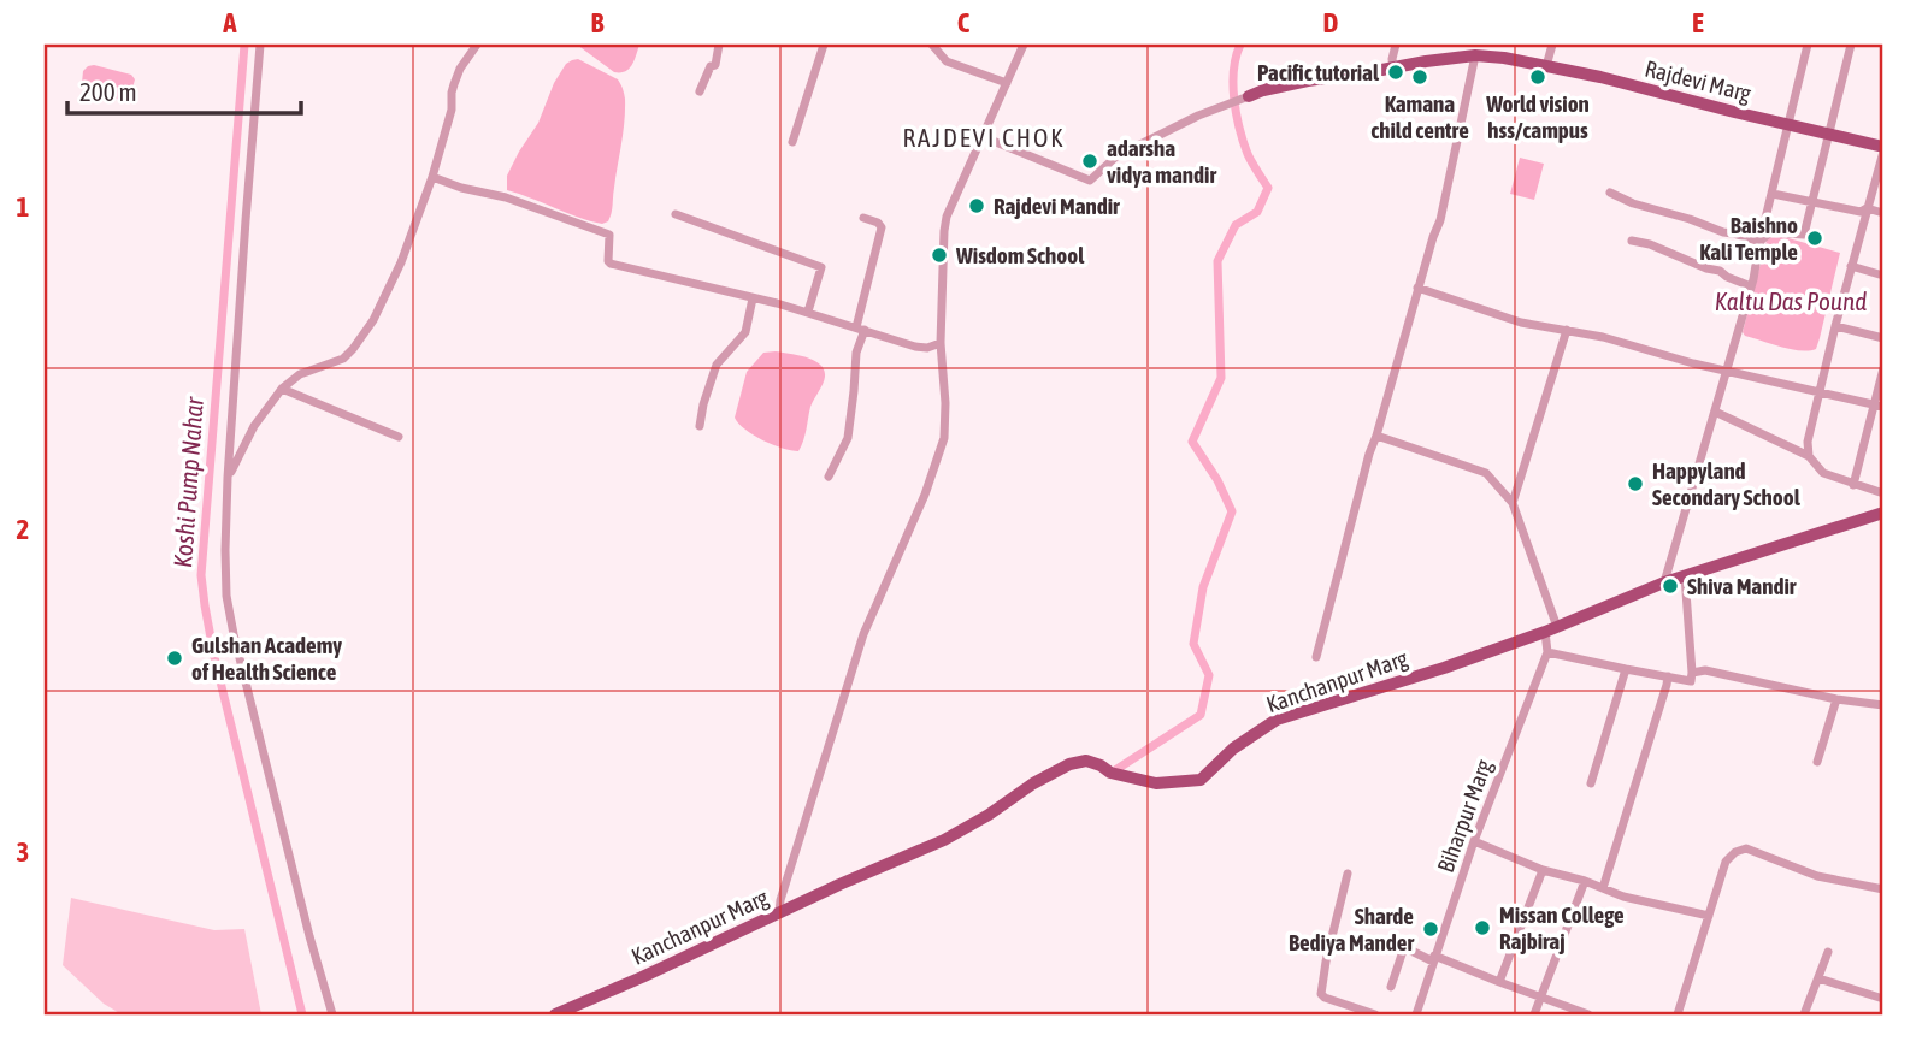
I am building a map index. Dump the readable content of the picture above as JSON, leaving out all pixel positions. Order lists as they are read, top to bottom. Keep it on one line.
{"streets":{"main road":["Rajdevi Marg","Kanchanpur Marg"],"street":["Biharpur Marg"]},"crossings":[["Kanchanpur Marg","Biharpur Marg"]],"districts":["RAJDEVI CHOK"],"water":["Kaltu Das Pound","Koshi Pump Nahar"],"places":["Pacific tutorial","Kamana child centre","World vision hss/campus","adarsha vidya mandir","Rajdevi Mandir","Baishno Kali Temple","Wisdom School","Happyland Secondary School","Shiva Mandir","Gulshan Academy of Health Science","Missan College Rajbiraj","Sharde Bediya Mander"],"scale_bar":"200 m","grid":{"columns":["A","B","C","D","E"],"rows":["1","2","3"]}}
